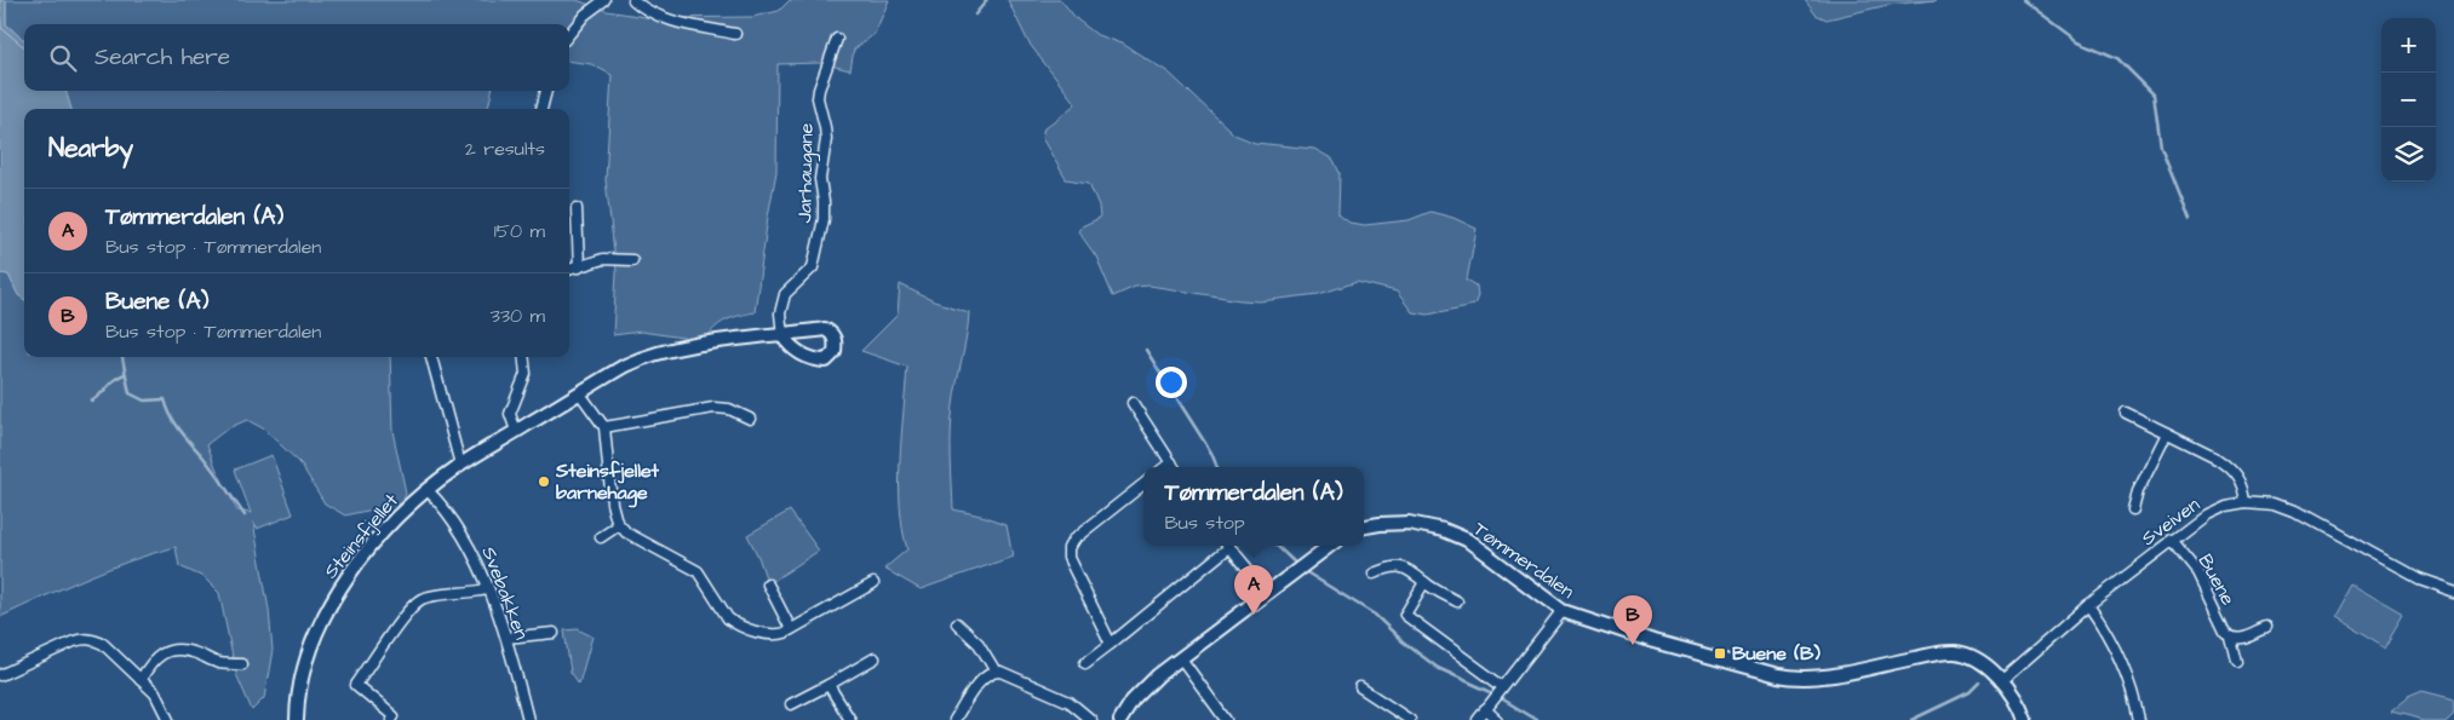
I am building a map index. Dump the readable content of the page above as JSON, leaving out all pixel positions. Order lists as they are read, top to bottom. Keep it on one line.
{"streets":{"street":["Jarhaugane","Sveiven","Steinsfjellet","Tømmerdalen","Buene","Svebakken"]},"crossings":[["Jarhaugane","Steinsfjellet"],["Sveiven","Tømmerdalen"],["Sveiven","Buene"],["Steinsfjellet","Svebakken"]],"places":{"other":["Steinsfjellet barnehage"],"transit":["Buene (B)"]},"page":{"map_buttons":["+","−"],"search":"Search here","heading":["Nearby","2 results"],"list":[{"mark":"A","name":"Tømmerdalen (A)","note":"Bus stop · Tømmerdalen","value":"150 m"},{"mark":"B","name":"Buene (A)","note":"Bus stop · Tømmerdalen","value":"330 m"}],"popup":["Tømmerdalen (A)","Bus stop"],"pins":["A","B"]}}
